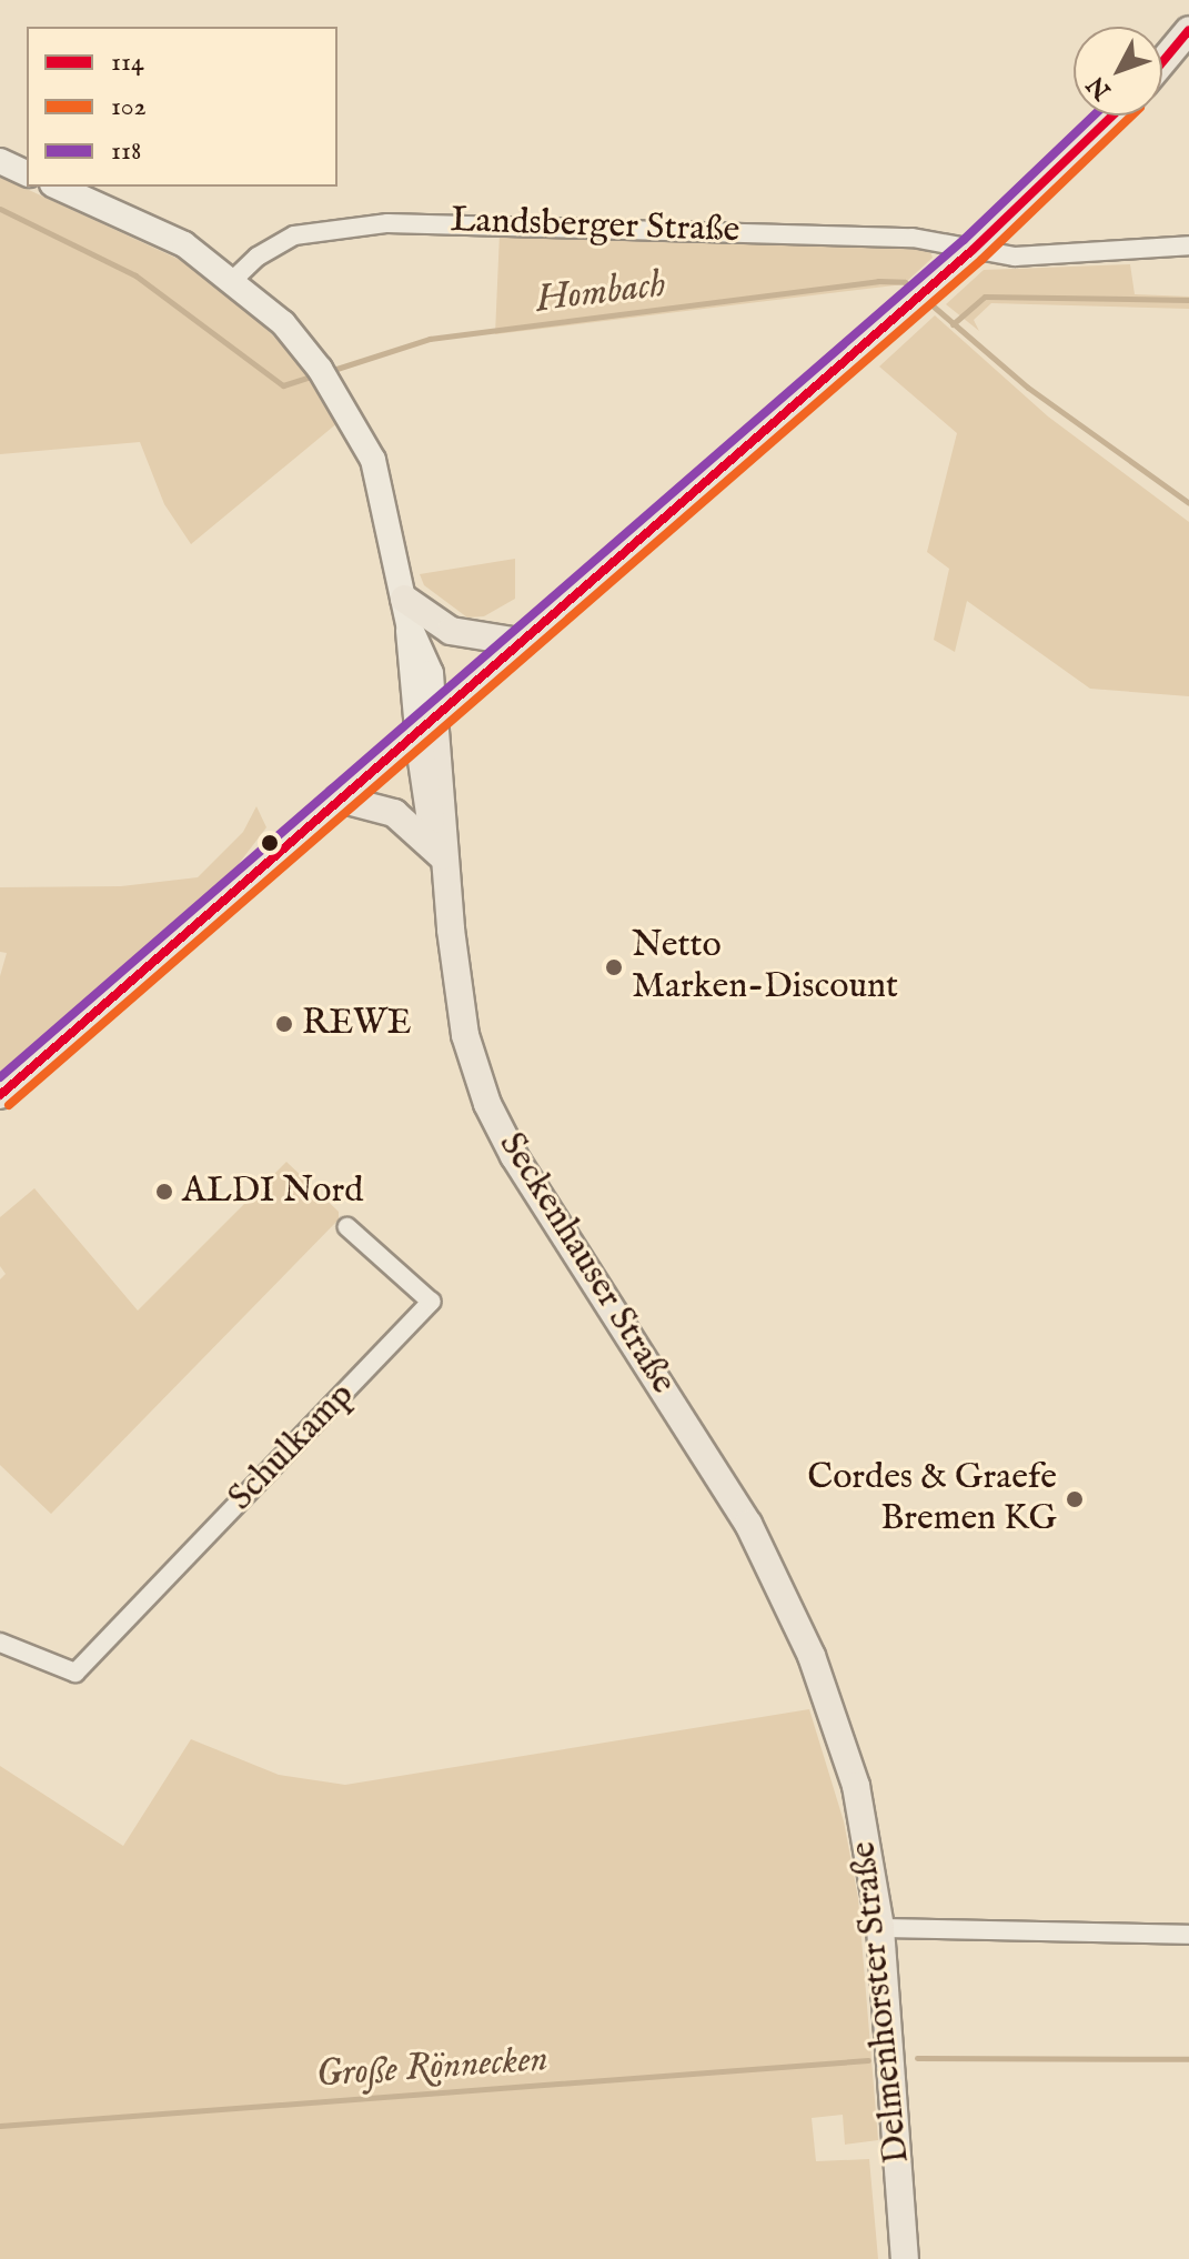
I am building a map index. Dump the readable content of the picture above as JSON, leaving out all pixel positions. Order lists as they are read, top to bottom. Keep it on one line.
{"streets":{"main road":["Seckenhauser Straße","Delmenhorster Straße"],"street":["Landsberger Straße","Schulkamp"]},"crossings":[["Seckenhauser Straße","Delmenhorster Straße"]],"water":["Hombach","Große Rönnecken"],"places":["Netto Marken-Discount","REWE","ALDI Nord","Cordes & Graefe Bremen KG"],"lines":["transit line 114","transit line 102","transit line 118"],"legend":["114","102","118"],"north":"bottom left"}
